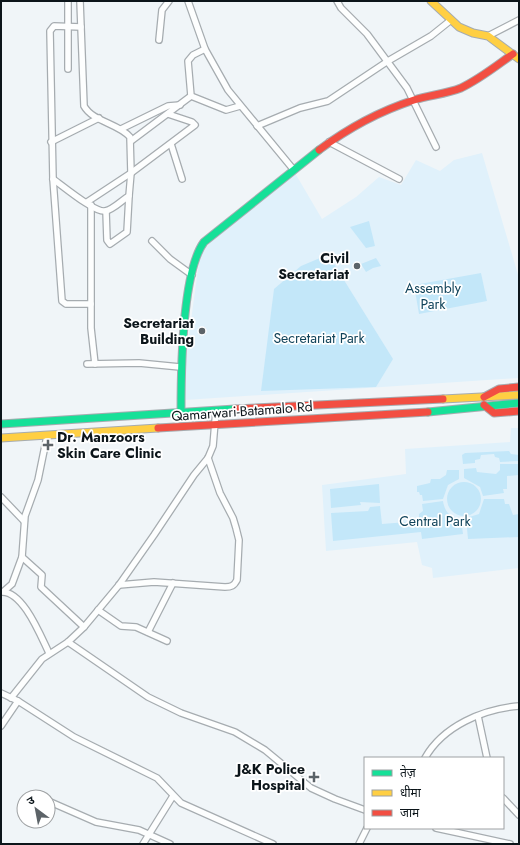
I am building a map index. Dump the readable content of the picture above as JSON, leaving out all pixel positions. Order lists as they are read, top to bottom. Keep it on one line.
{"streets":{"main road":["Qamarwari-Batamalo Rd"]},"parks":["Assembly Park","Secretariat Park","Central Park"],"places":{"other":["Civil Secretariat","Secretariat Building"],"health":["Dr. Manzoors Skin Care Clinic","J&K Police Hospital"]},"legend":["तेज़","धीमा","जाम"],"north":"top left"}
